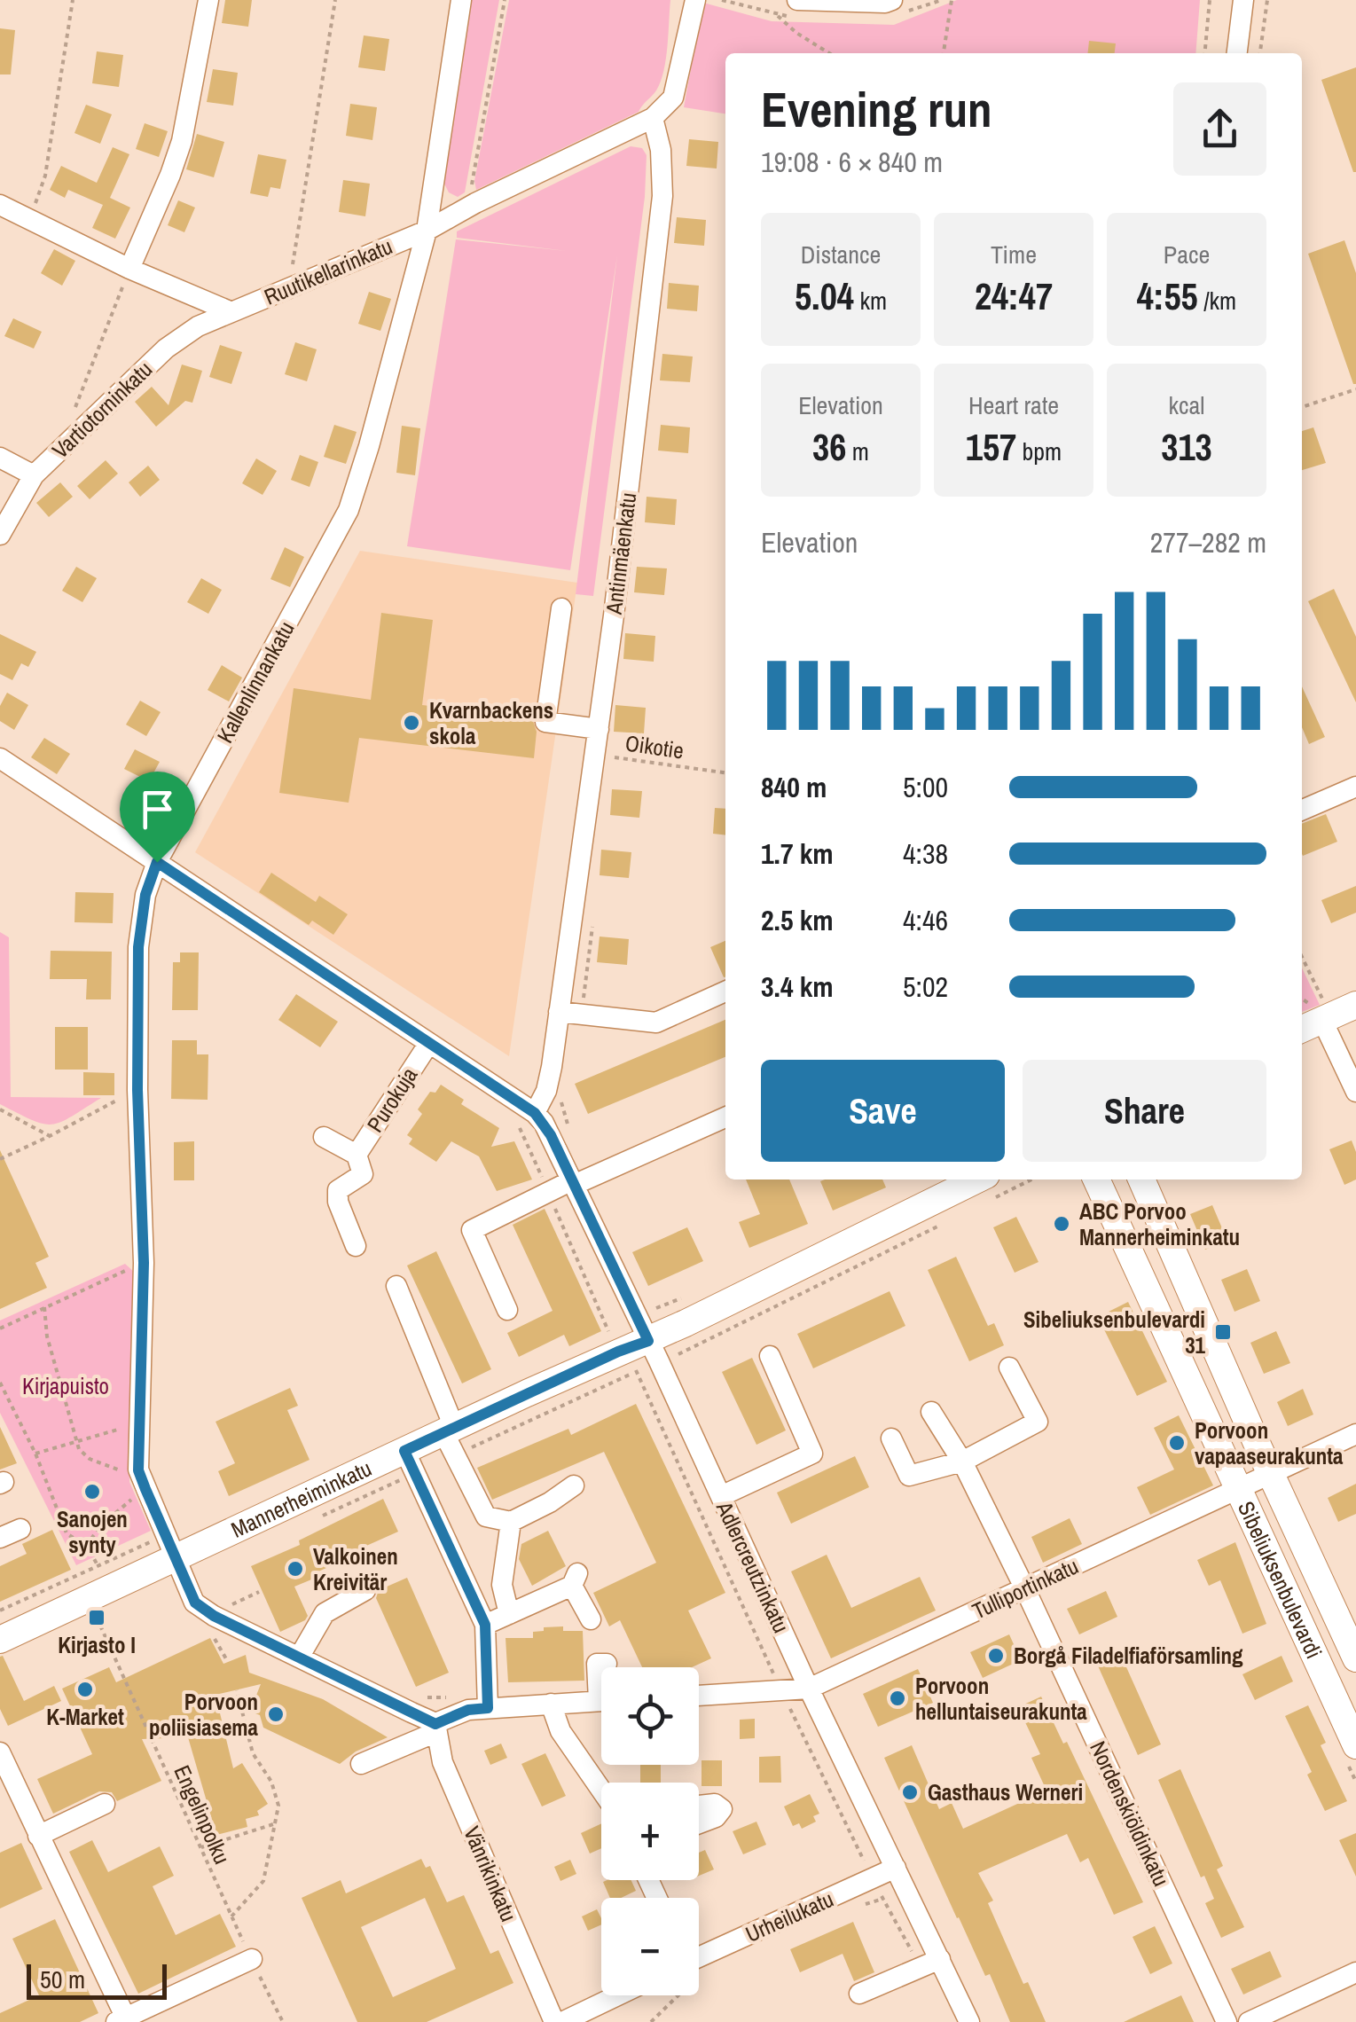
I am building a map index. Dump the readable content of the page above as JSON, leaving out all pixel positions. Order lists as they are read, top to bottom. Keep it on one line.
{"streets":{"main road":["Mannerheiminkatu","Sibeliuksenbulevardi"],"street":["Ruutikellarinkatu","Vartiotorninkatu","Antinmäenkatu","Kallenlinnankatu","Purokuja","Adlercreutzinkatu","Tulliportinkatu","Nordenskiöldinkatu","Vänrikinkatu","Urheilukatu"],"path":["Oikotie","Engelinpolku"]},"crossings":[["Ruutikellarinkatu","Vartiotorninkatu"],["Ruutikellarinkatu","Antinmäenkatu"],["Ruutikellarinkatu","Kallenlinnankatu"],["Antinmäenkatu","Oikotie"],["Antinmäenkatu","Adlercreutzinkatu"],["Kallenlinnankatu","Mannerheiminkatu"],["Mannerheiminkatu","Adlercreutzinkatu"],["Adlercreutzinkatu","Tulliportinkatu"],["Adlercreutzinkatu","Urheilukatu"],["Sibeliuksenbulevardi","Tulliportinkatu"],["Tulliportinkatu","Nordenskiöldinkatu"]],"parks":["Kirjapuisto"],"places":{"other":["Kvarnbackens skola","ABC Porvoo Mannerheiminkatu","Porvoon vapaaseurakunta","Sanojen synty","Valkoinen Kreivitär","Borgå Filadelfiaförsamling","K-Market","Porvoon helluntaiseurakunta","Porvoon poliisiasema","Gasthaus Werneri"],"transit":["Sibeliuksenbulevardi 31","Kirjasto I"]},"scale_bar":"50 m","page":{"heading":["Evening run","19:08 · 6 × 840 m"],"stats":[["Distance","5.04 km"],["Time","24:47"],["Pace","4:55 /km"],["Elevation","36 m"],["Heart rate","157 bpm"],["kcal","313"]],"chart":["Elevation","277–282 m"],"list":[{"name":"840 m","note":"5:00"},{"name":"1.7 km","note":"4:38"},{"name":"2.5 km","note":"4:46"},{"name":"3.4 km","note":"5:02"}],"buttons":["Save","Share"],"map_buttons":["+","−"],"scale":"50 m"}}
